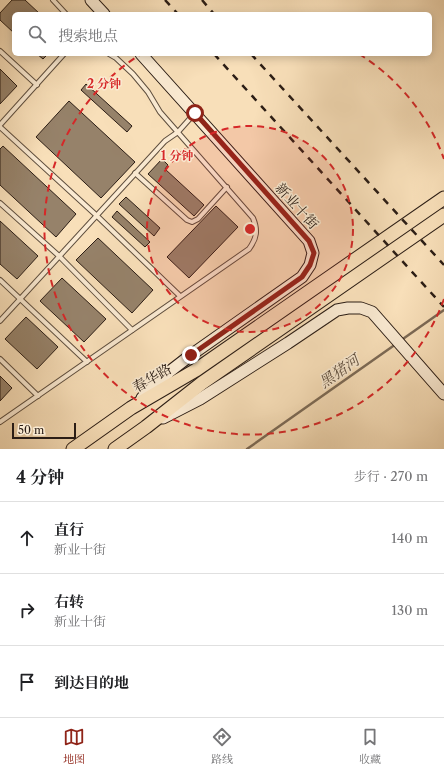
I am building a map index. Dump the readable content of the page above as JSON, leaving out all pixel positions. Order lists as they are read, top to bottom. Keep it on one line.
{"streets":{"main road":["新业十街","春华路"]},"crossings":[["新业十街","春华路"]],"water":["黑猪河"],"scale_bar":"50 m","page":{"search":"搜索地点","scale":"50 m","heading":["4 分钟","步行 · 270 m"],"list":[["直行","新业十街","140 m"],["右转","新业十街","130 m"],"到达目的地"],"nav":["地图","路线","收藏"]},"rings":["2 分钟","1 分钟"]}
